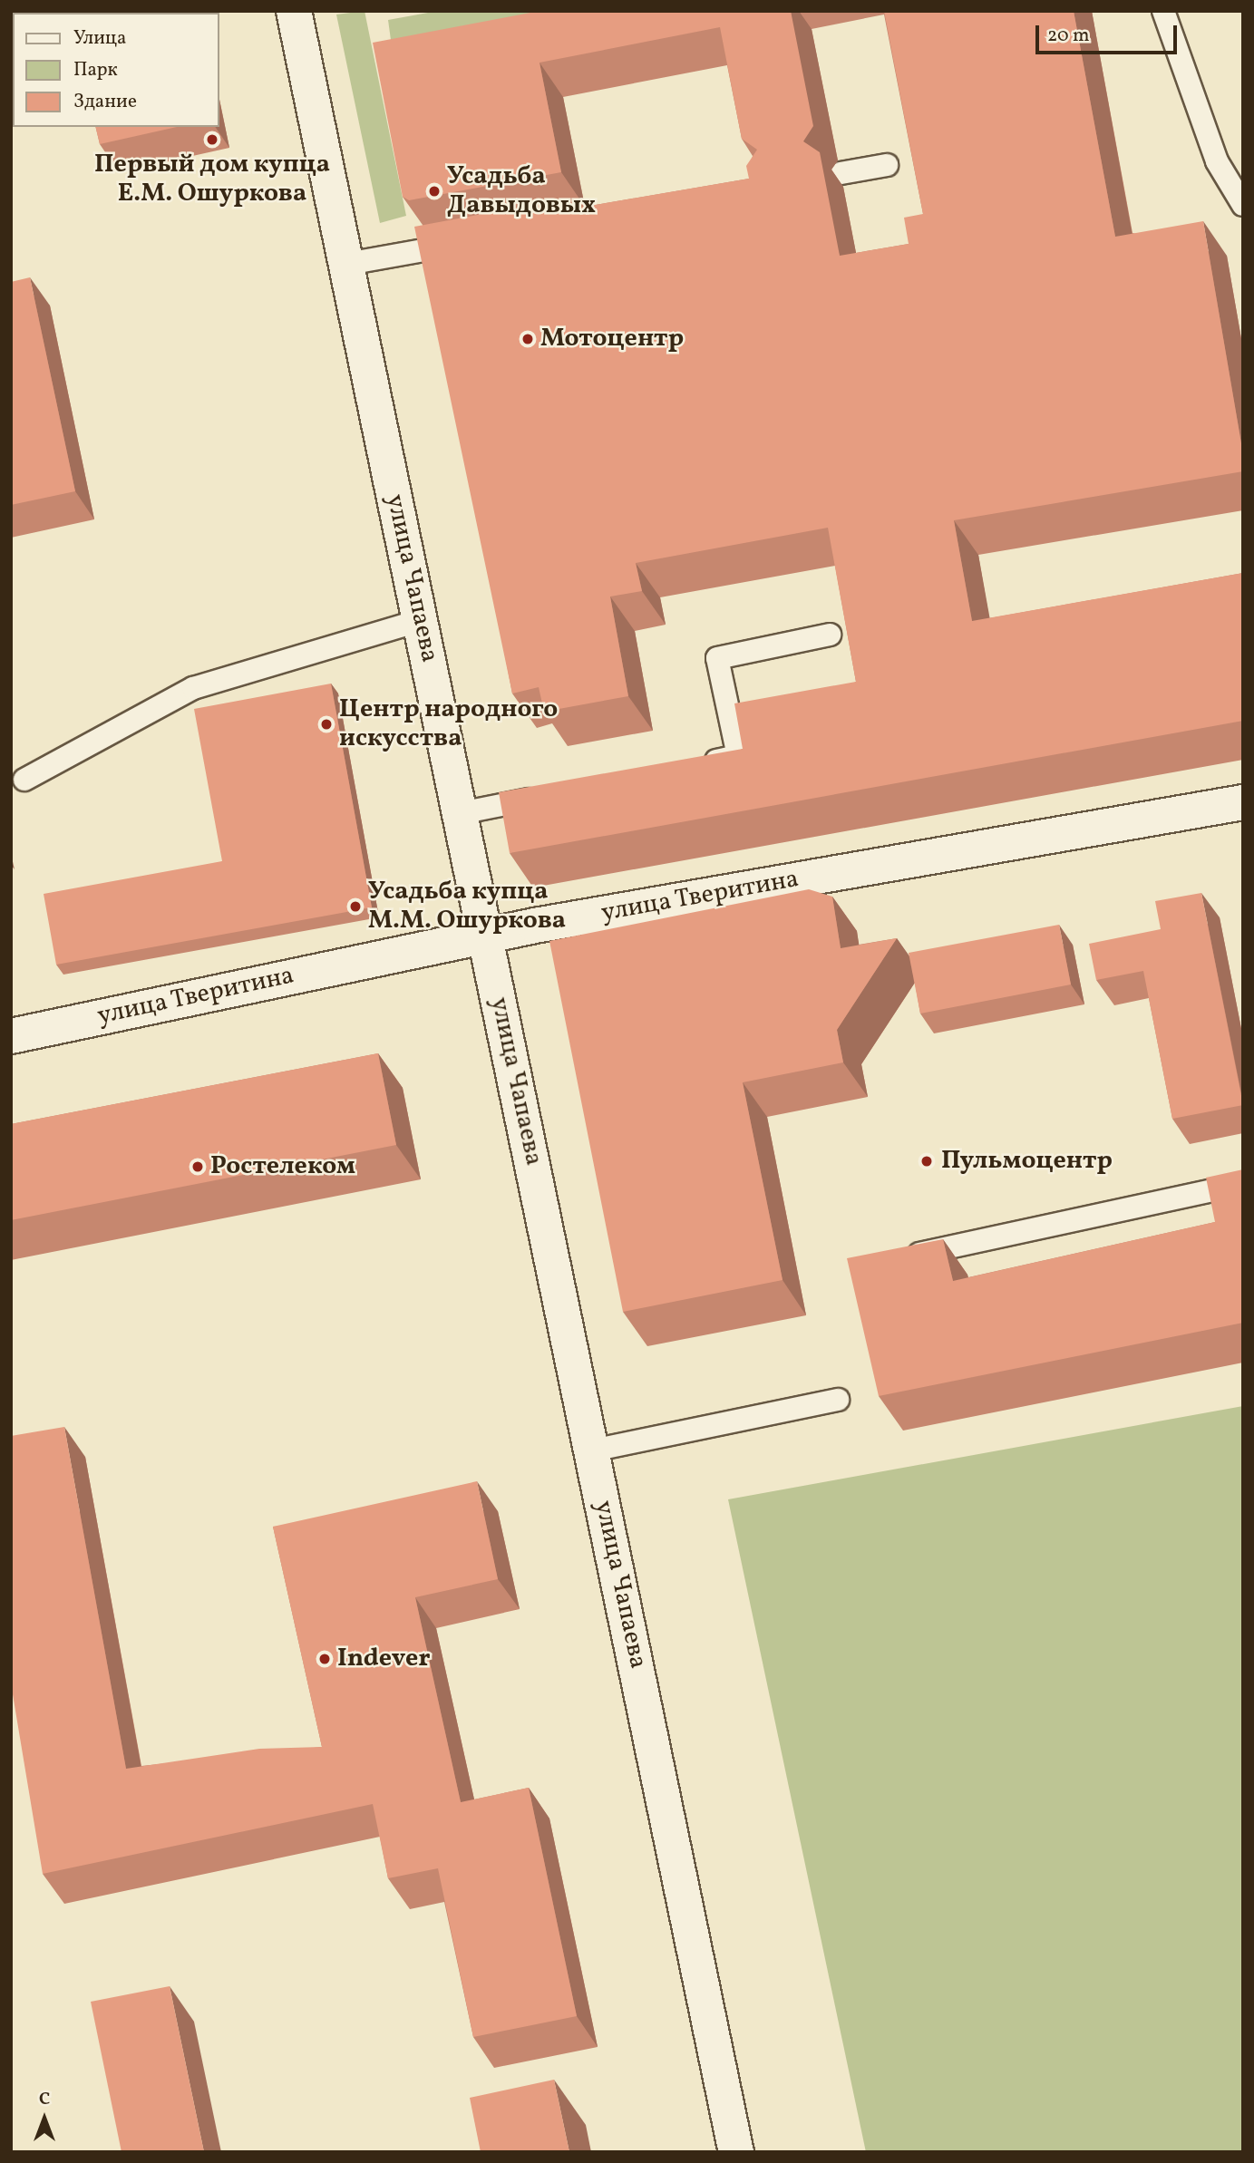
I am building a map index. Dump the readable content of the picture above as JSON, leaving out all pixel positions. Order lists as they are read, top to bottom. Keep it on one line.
{"streets":{"main road":["улица Чапаева","улица Тверитина"]},"crossings":[["улица Чапаева","улица Тверитина"]],"places":["Первый дом купца Е.М. Ошуркова","Усадьба Давыдовых","Мотоцентр","Центр народного искусства","Усадьба купца М.М. Ошуркова","Пульмоцентр","Ростелеком","Indever"],"legend":["Улица","Парк","Здание"],"scale_bar":"20 m","north":"top"}
